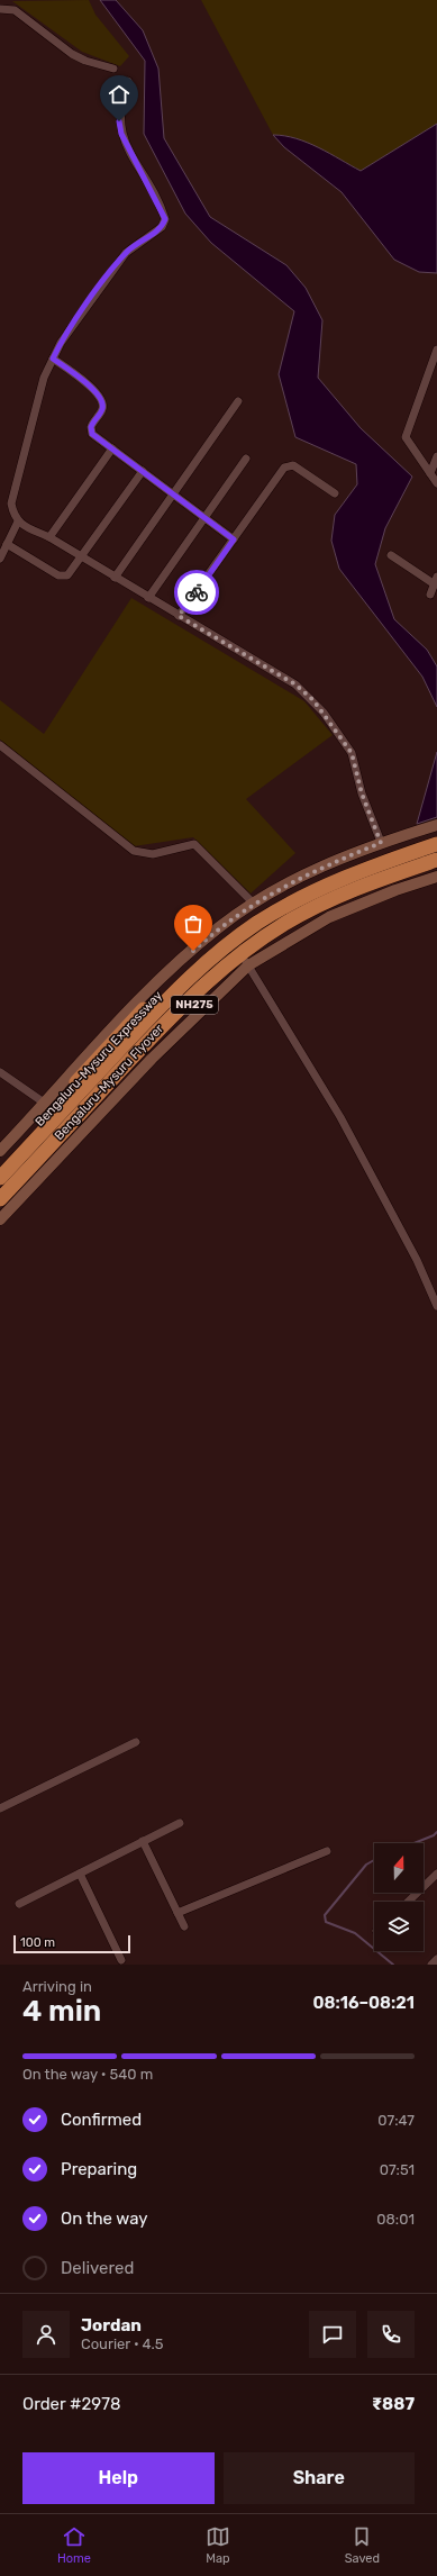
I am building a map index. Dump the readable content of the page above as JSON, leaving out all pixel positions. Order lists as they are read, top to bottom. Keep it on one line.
{"streets":{"highway":["NH275","Bengaluru-Mysuru Expressway","Bengaluru-Mysuru Flyover"]},"crossings":[["Bengaluru-Mysuru Expressway","Bengaluru-Mysuru Flyover"]],"scale_bar":"100 m","north":"top","page":{"scale":"100 m","heading":["4 min","Arriving in","08:16–08:21"],"panel":["Jordan","Courier · 4.5","Order #2978","₹887"],"bar":"On the way · 540 m","list":[["Confirmed","07:47"],["Preparing","07:51"],["On the way","08:01"],"Delivered"],"buttons":["Help","Share"],"tabs":["Home","Map","Saved"]}}
